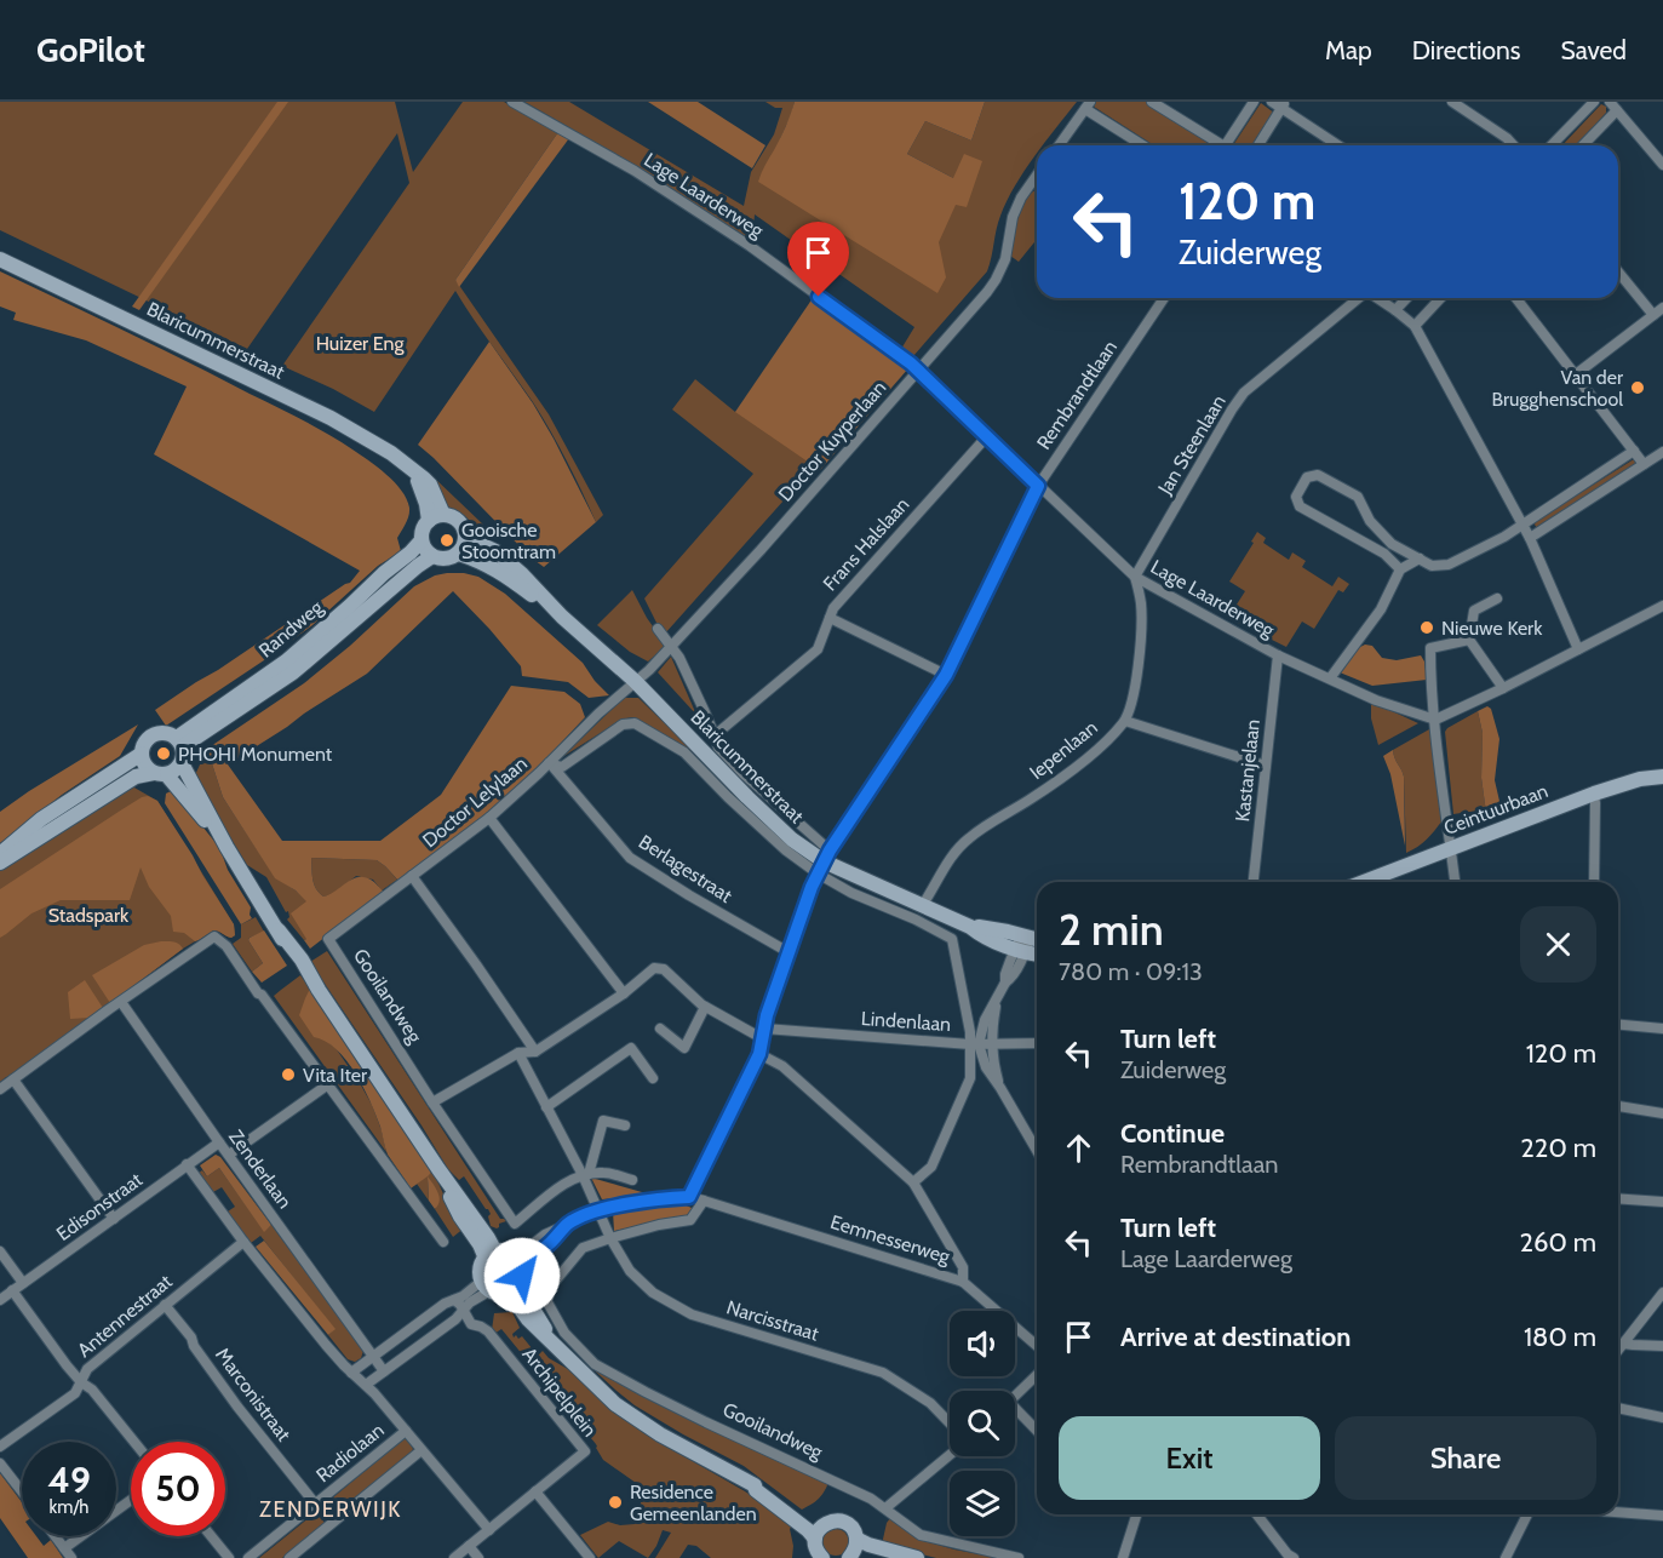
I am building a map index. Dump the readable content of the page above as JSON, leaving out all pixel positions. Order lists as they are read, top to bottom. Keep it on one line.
{"streets":{"main road":["Blaricummerstraat","Randweg","Ceintuurbaan"],"street":["Lage Laarderweg","Rembrandtlaan","Doctor Kuyperlaan","Jan Steenlaan","Frans Halslaan","Iepenlaan","Kastanjelaan","Doctor Lelylaan","Berlagestraat","Gooilandweg","Lindenlaan","Zenderlaan","Edisonstraat","Eemnesserweg","Antennestraat","Narcisstraat","Archipelplein","Marconistraat","Radiolaan"]},"crossings":[["Lage Laarderweg","Rembrandtlaan"],["Lage Laarderweg","Doctor Kuyperlaan"],["Lage Laarderweg","Jan Steenlaan"],["Lage Laarderweg","Frans Halslaan"],["Lage Laarderweg","Iepenlaan"],["Lage Laarderweg","Kastanjelaan"],["Blaricummerstraat","Rembrandtlaan"],["Blaricummerstraat","Doctor Kuyperlaan"],["Blaricummerstraat","Frans Halslaan"],["Blaricummerstraat","Randweg"],["Blaricummerstraat","Iepenlaan"],["Blaricummerstraat","Doctor Lelylaan"],["Blaricummerstraat","Berlagestraat"],["Blaricummerstraat","Lindenlaan"],["Rembrandtlaan","Berlagestraat"],["Rembrandtlaan","Lindenlaan"],["Rembrandtlaan","Eemnesserweg"],["Doctor Kuyperlaan","Doctor Lelylaan"],["Jan Steenlaan","Iepenlaan"],["Doctor Lelylaan","Berlagestraat"],["Doctor Lelylaan","Gooilandweg"],["Gooilandweg","Narcisstraat"],["Zenderlaan","Edisonstraat"],["Eemnesserweg","Narcisstraat"],["Antennestraat","Marconistraat"],["Marconistraat","Radiolaan"]],"districts":["ZENDERWIJK"],"parks":["Huizer Eng","Stadspark"],"places":["Van der Brugghenschool","Gooische Stoomtram","Nieuwe Kerk","PHOHI Monument","Vita Iter","Residence Gemeenlanden"],"page":{"header":"GoPilot","nav":["Map","Directions","Saved"],"turn":["120 m","Zuiderweg"],"heading":["2 min","780 m · 09:13"],"list":[{"name":"Turn left","note":"Zuiderweg","value":"120 m"},{"name":"Continue","note":"Rembrandtlaan","value":"220 m"},{"name":"Turn left","note":"Lage Laarderweg","value":"260 m"},{"name":"Arrive at destination","value":"180 m"}],"buttons":["Exit","Share"],"speed":"49 km/h","limit":"50"}}
